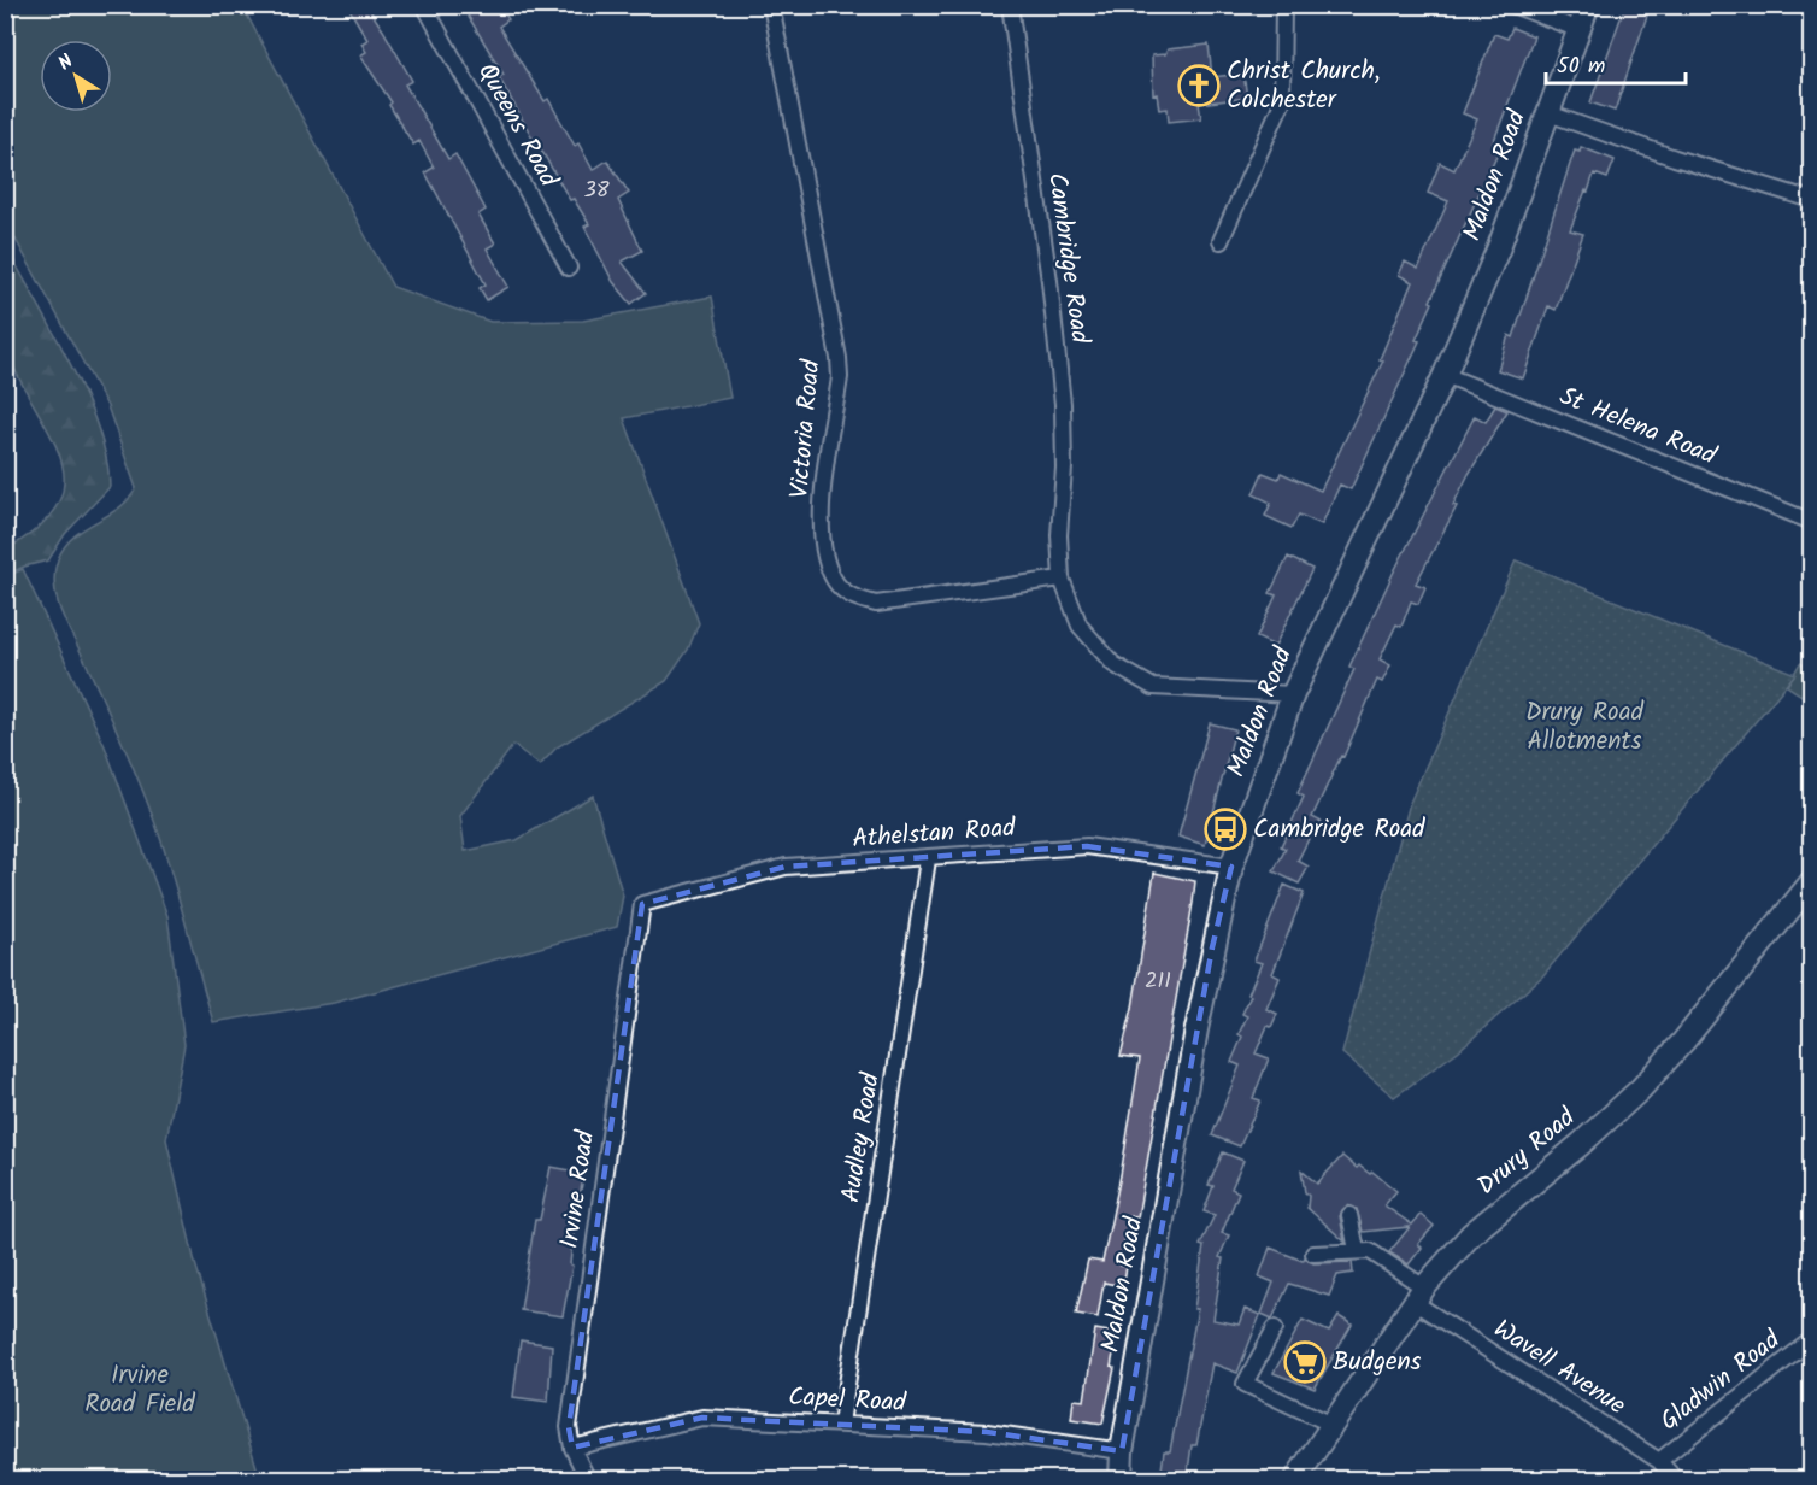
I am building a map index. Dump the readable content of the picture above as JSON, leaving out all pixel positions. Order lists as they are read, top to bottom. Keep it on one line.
{"streets":{"main road":["Maldon Road","Drury Road"],"street":["Queens Road","Cambridge Road","St Helena Road","Victoria Road","Athelstan Road","Audley Road","Irvine Road","Wavell Avenue","Gladwin Road","Capel Road"]},"crossings":[["Maldon Road","Cambridge Road"],["Maldon Road","St Helena Road"],["Maldon Road","Athelstan Road"],["Maldon Road","Capel Road"],["Cambridge Road","Victoria Road"],["Athelstan Road","Audley Road"],["Athelstan Road","Irvine Road"],["Audley Road","Capel Road"],["Drury Road","Wavell Avenue"],["Irvine Road","Capel Road"],["Wavell Avenue","Gladwin Road"]],"parks":["Drury Road Allotments","Irvine Road Field"],"places":{"church":["Christ Church, Colchester"],"bus stop":["Cambridge Road"],"supermarket":["Budgens"]},"house_numbers":["38","211"],"scale_bar":"50 m","north":"top left"}
